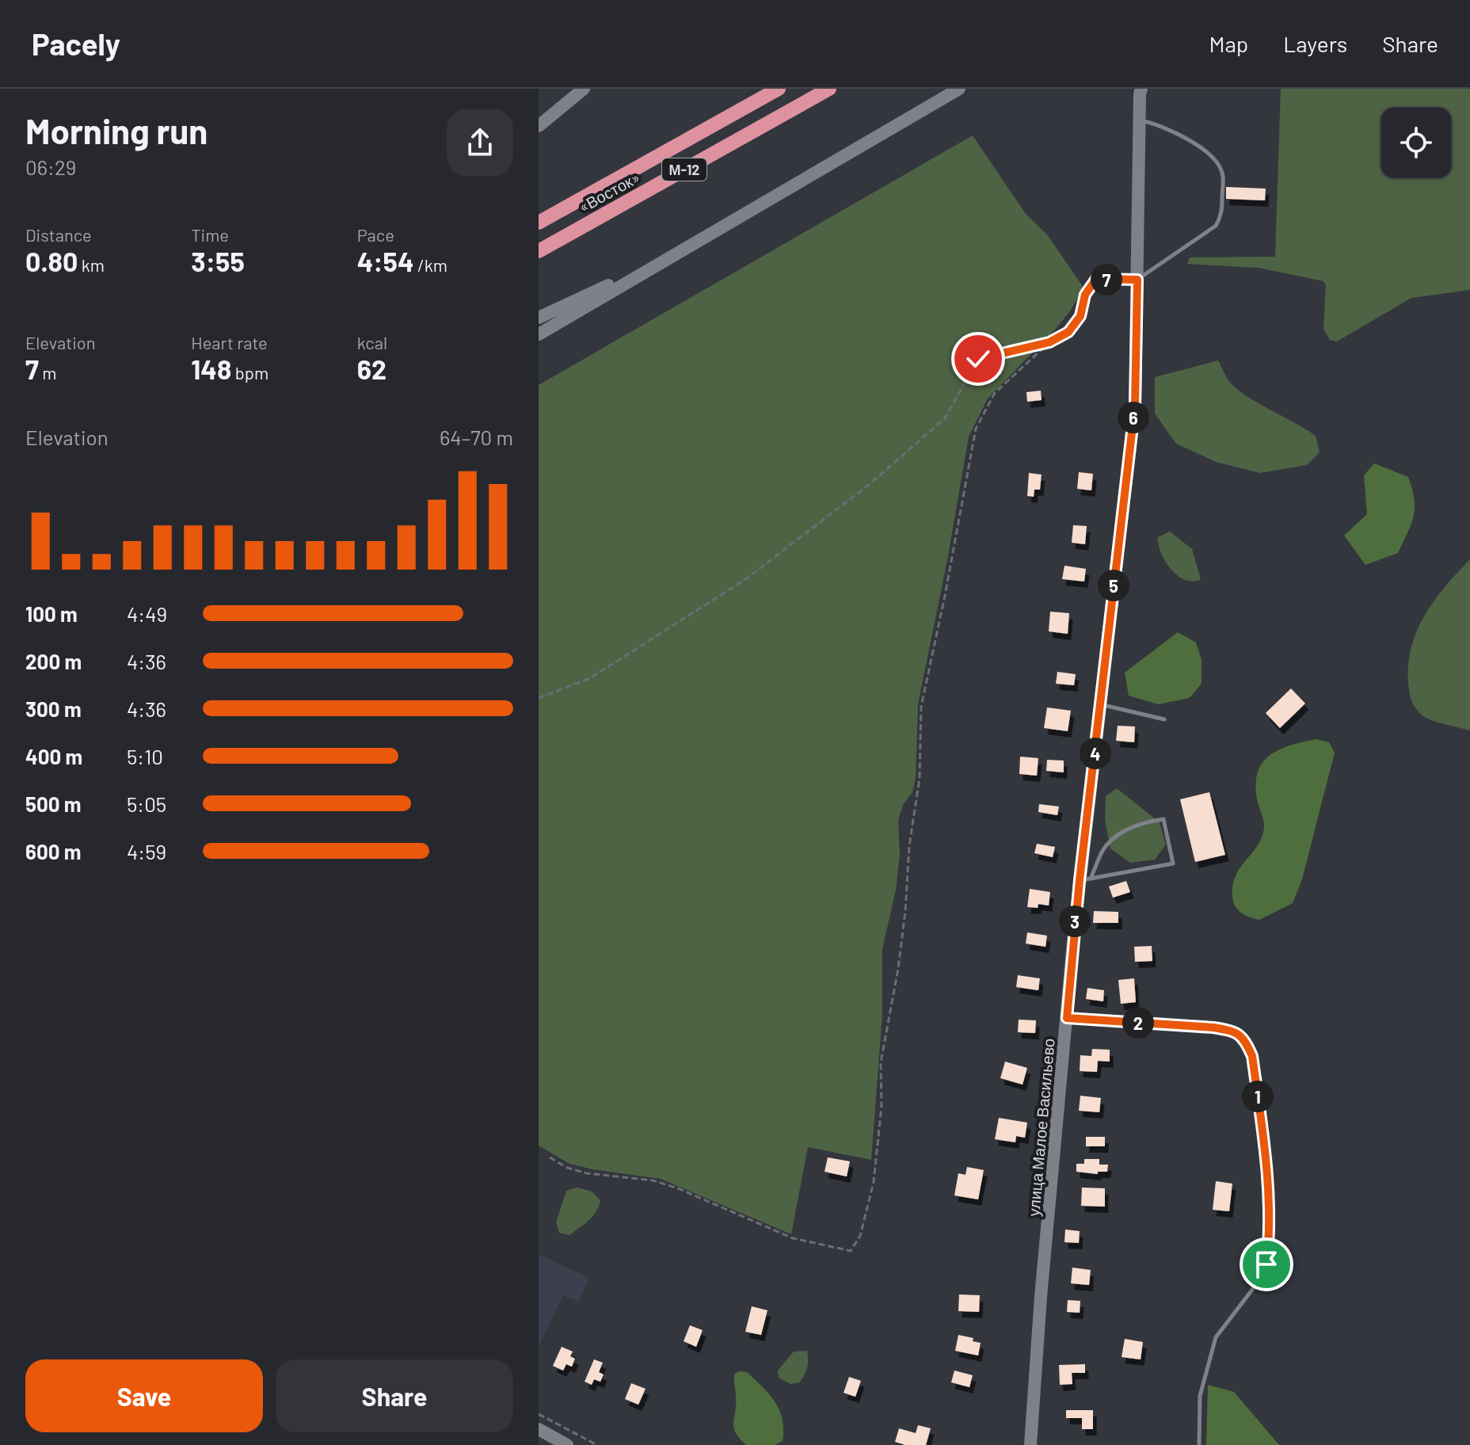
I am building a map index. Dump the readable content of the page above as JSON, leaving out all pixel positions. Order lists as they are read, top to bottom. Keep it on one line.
{"streets":{"highway":["М-12","«Восток»"],"main road":["улица Малое Васильево"]},"page":{"header":"Pacely","nav":["Map","Layers","Share"],"heading":["Morning run","06:29"],"stats":[["Distance","0.80 km"],["Time","3:55"],["Pace","4:54 /km"],["Elevation","7 m"],["Heart rate","148 bpm"],["kcal","62"]],"pins":["7","6","5","4","3","2","1"],"chart":["Elevation","64–70 m"],"list":[{"name":"100 m","note":"4:49"},{"name":"200 m","note":"4:36"},{"name":"300 m","note":"4:36"},{"name":"400 m","note":"5:10"},{"name":"500 m","note":"5:05"},{"name":"600 m","note":"4:59"}],"buttons":["Save","Share"]}}
